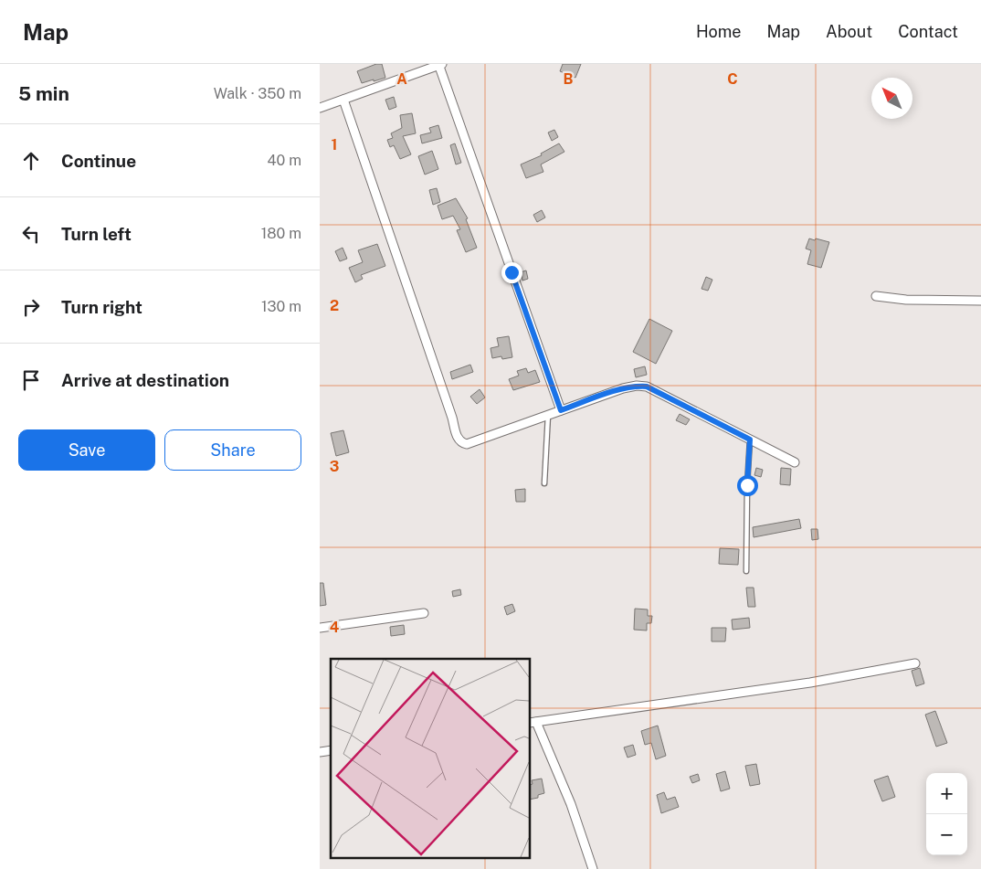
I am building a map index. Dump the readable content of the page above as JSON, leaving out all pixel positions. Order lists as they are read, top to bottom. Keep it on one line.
{"north":"top left","page":{"header":"Map","nav":["Home","Map","About","Contact"],"heading":["5 min","Walk · 350 m"],"list":[["Continue","40 m"],["Turn left","180 m"],["Turn right","130 m"],"Arrive at destination"],"buttons":["Save","Share"],"map_buttons":["+","−"]},"grid":{"columns":["A","B","C"],"rows":["1","2","3","4"]}}
